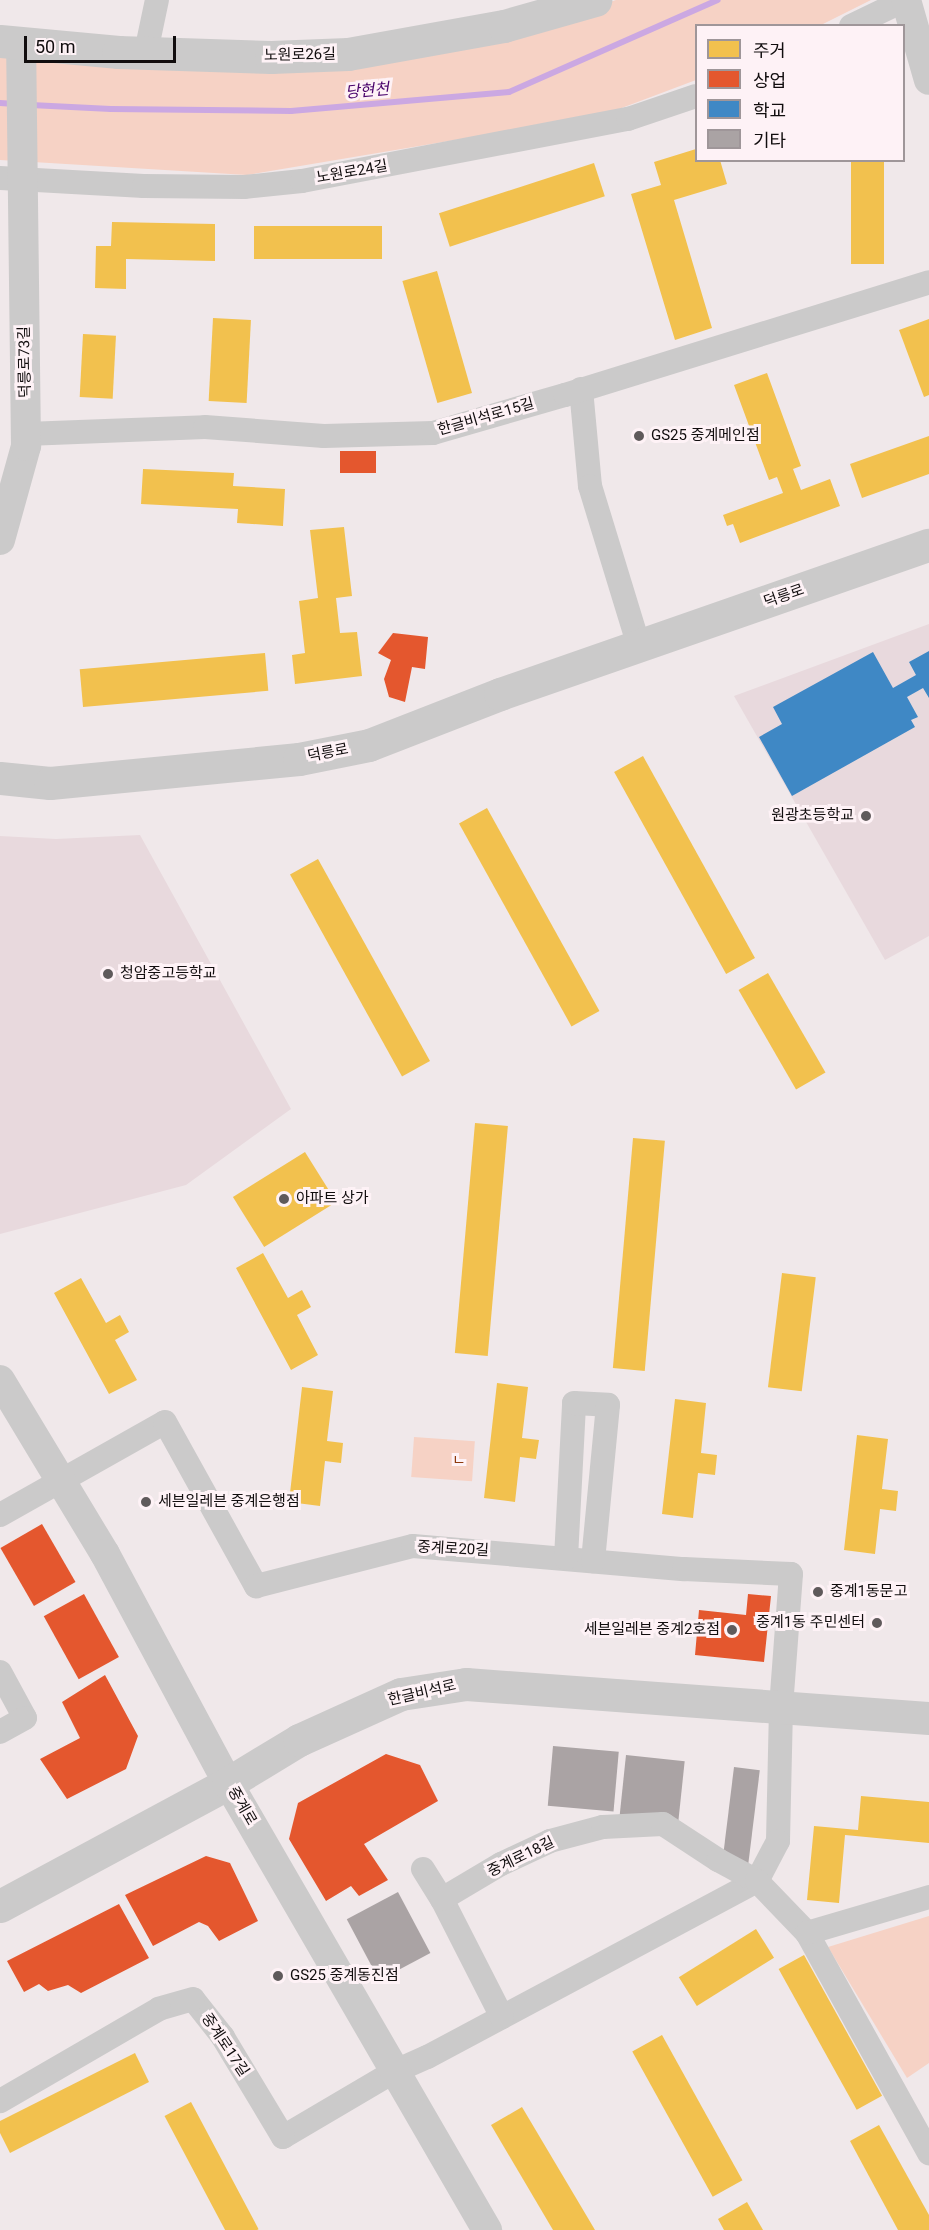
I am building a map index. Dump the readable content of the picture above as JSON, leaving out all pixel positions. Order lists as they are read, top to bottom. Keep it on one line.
{"streets":{"main road":["노원로26길","덕릉로","한글비석로"],"street":["노원로24길","덕릉로73길","한글비석로15길","중계로20길","중계로","중계로18길","중계로17길"]},"crossings":[["노원로26길","덕릉로73길"],["노원로24길","덕릉로73길"],["덕릉로73길","한글비석로15길"],["중계로20길","한글비석로"],["중계로20길","중계로"],["한글비석로","중계로"],["중계로","중계로17길"]],"water":["당현천"],"parks":["ㄴ"],"places":["GS25 중계메인점","원광초등학교","청암중고등학교","아파트 상가","세븐일레븐 중계은행점","중계1동문고","중계1동 주민센터","세븐일레븐 중계2호점","GS25 중계동진점"],"legend":["주거","상업","학교","기타"],"scale_bar":"50 m"}
